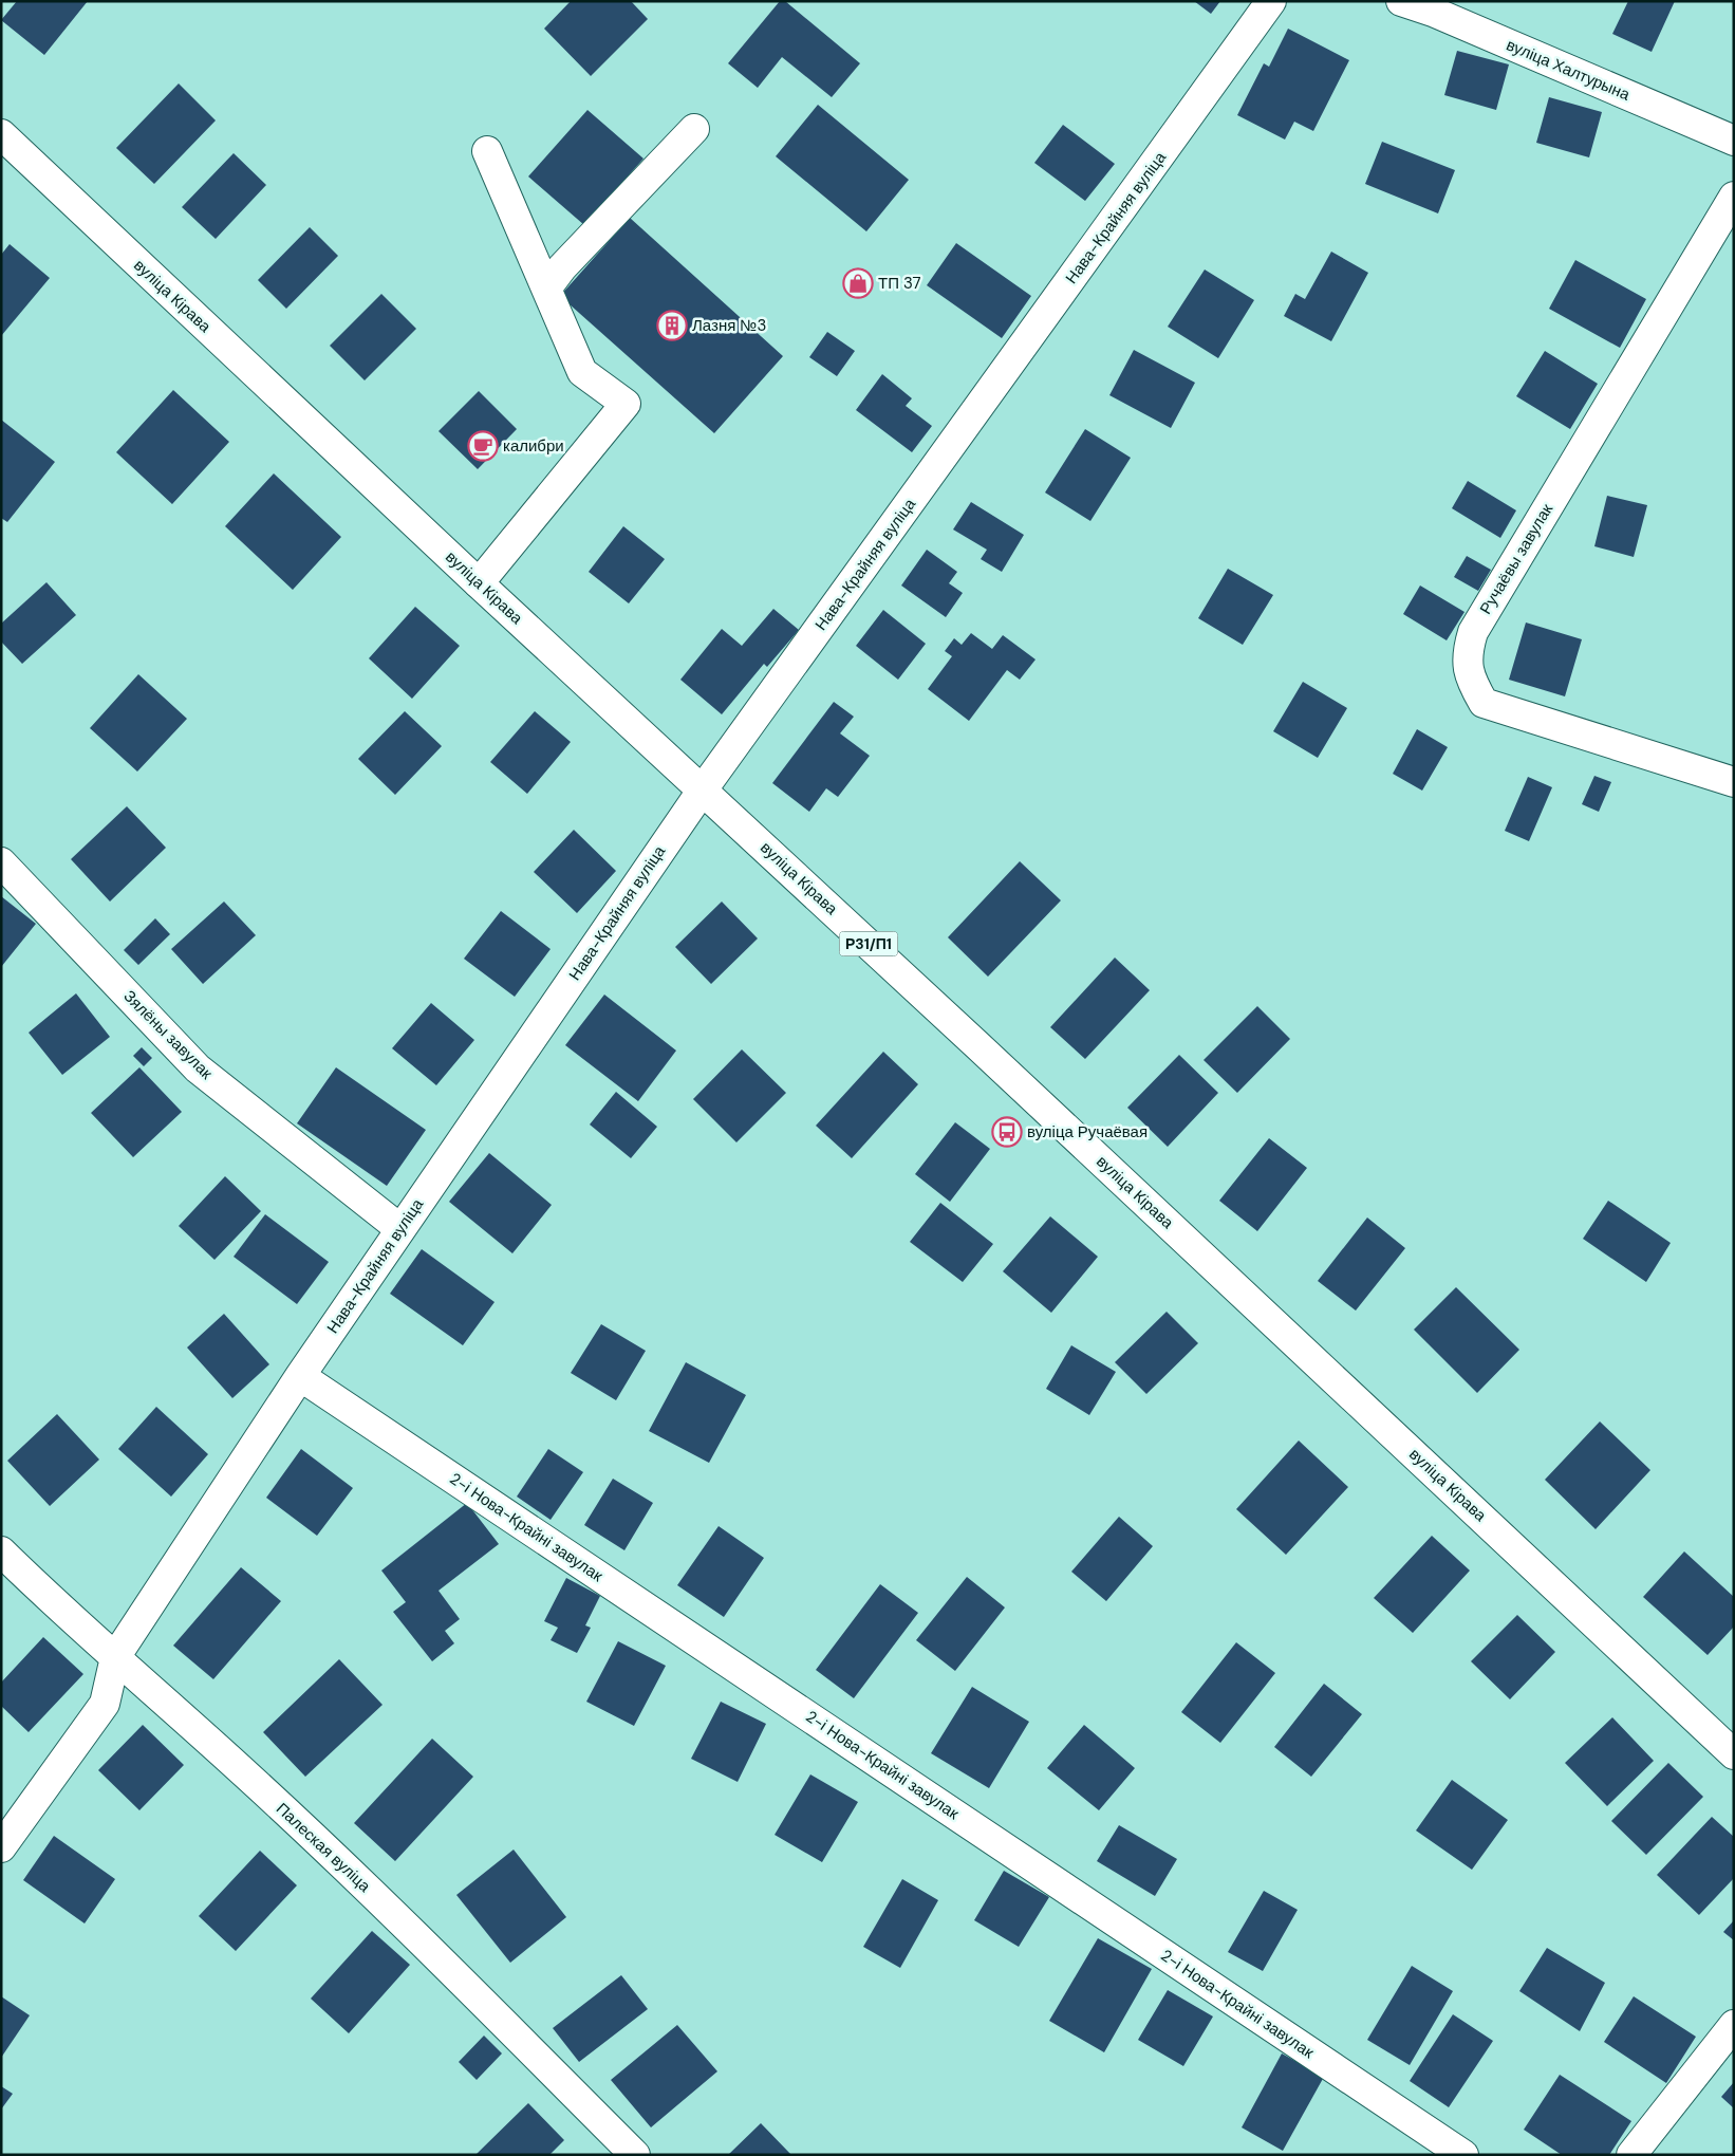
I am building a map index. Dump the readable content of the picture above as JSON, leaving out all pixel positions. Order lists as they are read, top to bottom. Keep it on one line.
{"streets":{"street":["вуліца Халтурына","Нава-Крайняя вуліца","вуліца Кірава","Ручаёвы завулак","Р31/П1","Зялёны завулак","2-і Нова-Крайні завулак","Палеская вуліца"]},"crossings":[["Нава-Крайняя вуліца","вуліца Кірава"],["Нава-Крайняя вуліца","Зялёны завулак"],["Нава-Крайняя вуліца","2-і Нова-Крайні завулак"],["Нава-Крайняя вуліца","Палеская вуліца"]],"places":{"shop":["ТП 37"],"building":["Лазня №3"],"cafe":["калибри"],"bus stop":["вуліца Ручаёвая"]}}
